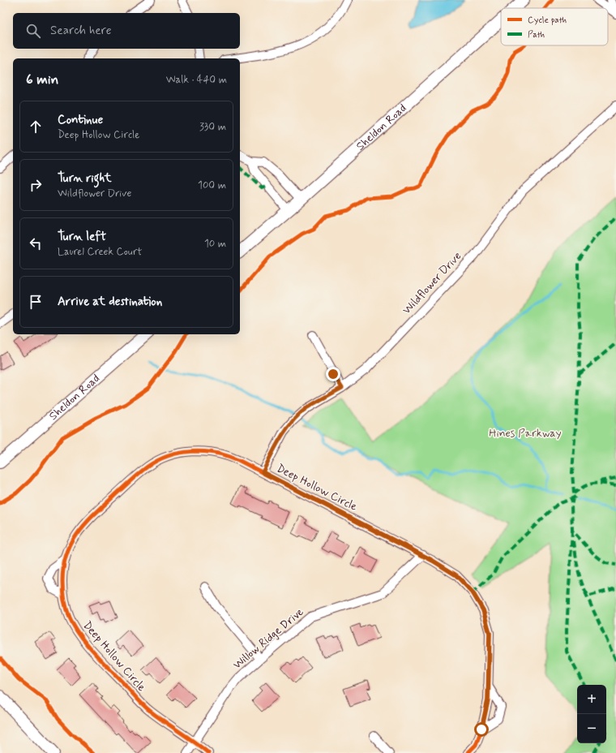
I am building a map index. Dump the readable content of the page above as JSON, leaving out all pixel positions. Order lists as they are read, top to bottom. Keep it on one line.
{"streets":{"main road":["Sheldon Road"],"street":["Wildflower Drive","Deep Hollow Circle","Willow Ridge Drive"]},"crossings":[["Wildflower Drive","Deep Hollow Circle"],["Deep Hollow Circle","Willow Ridge Drive"]],"parks":["Hines Parkway"],"legend":["Cycle path","Path"],"page":{"search":"Search here","heading":["6 min","Walk · 440 m"],"list":[["Continue","Deep Hollow Circle","330 m"],["Turn right","Wildflower Drive","100 m"],["Turn left","Laurel Creek Court","10 m"],"Arrive at destination"],"map_buttons":["+","−"]}}
